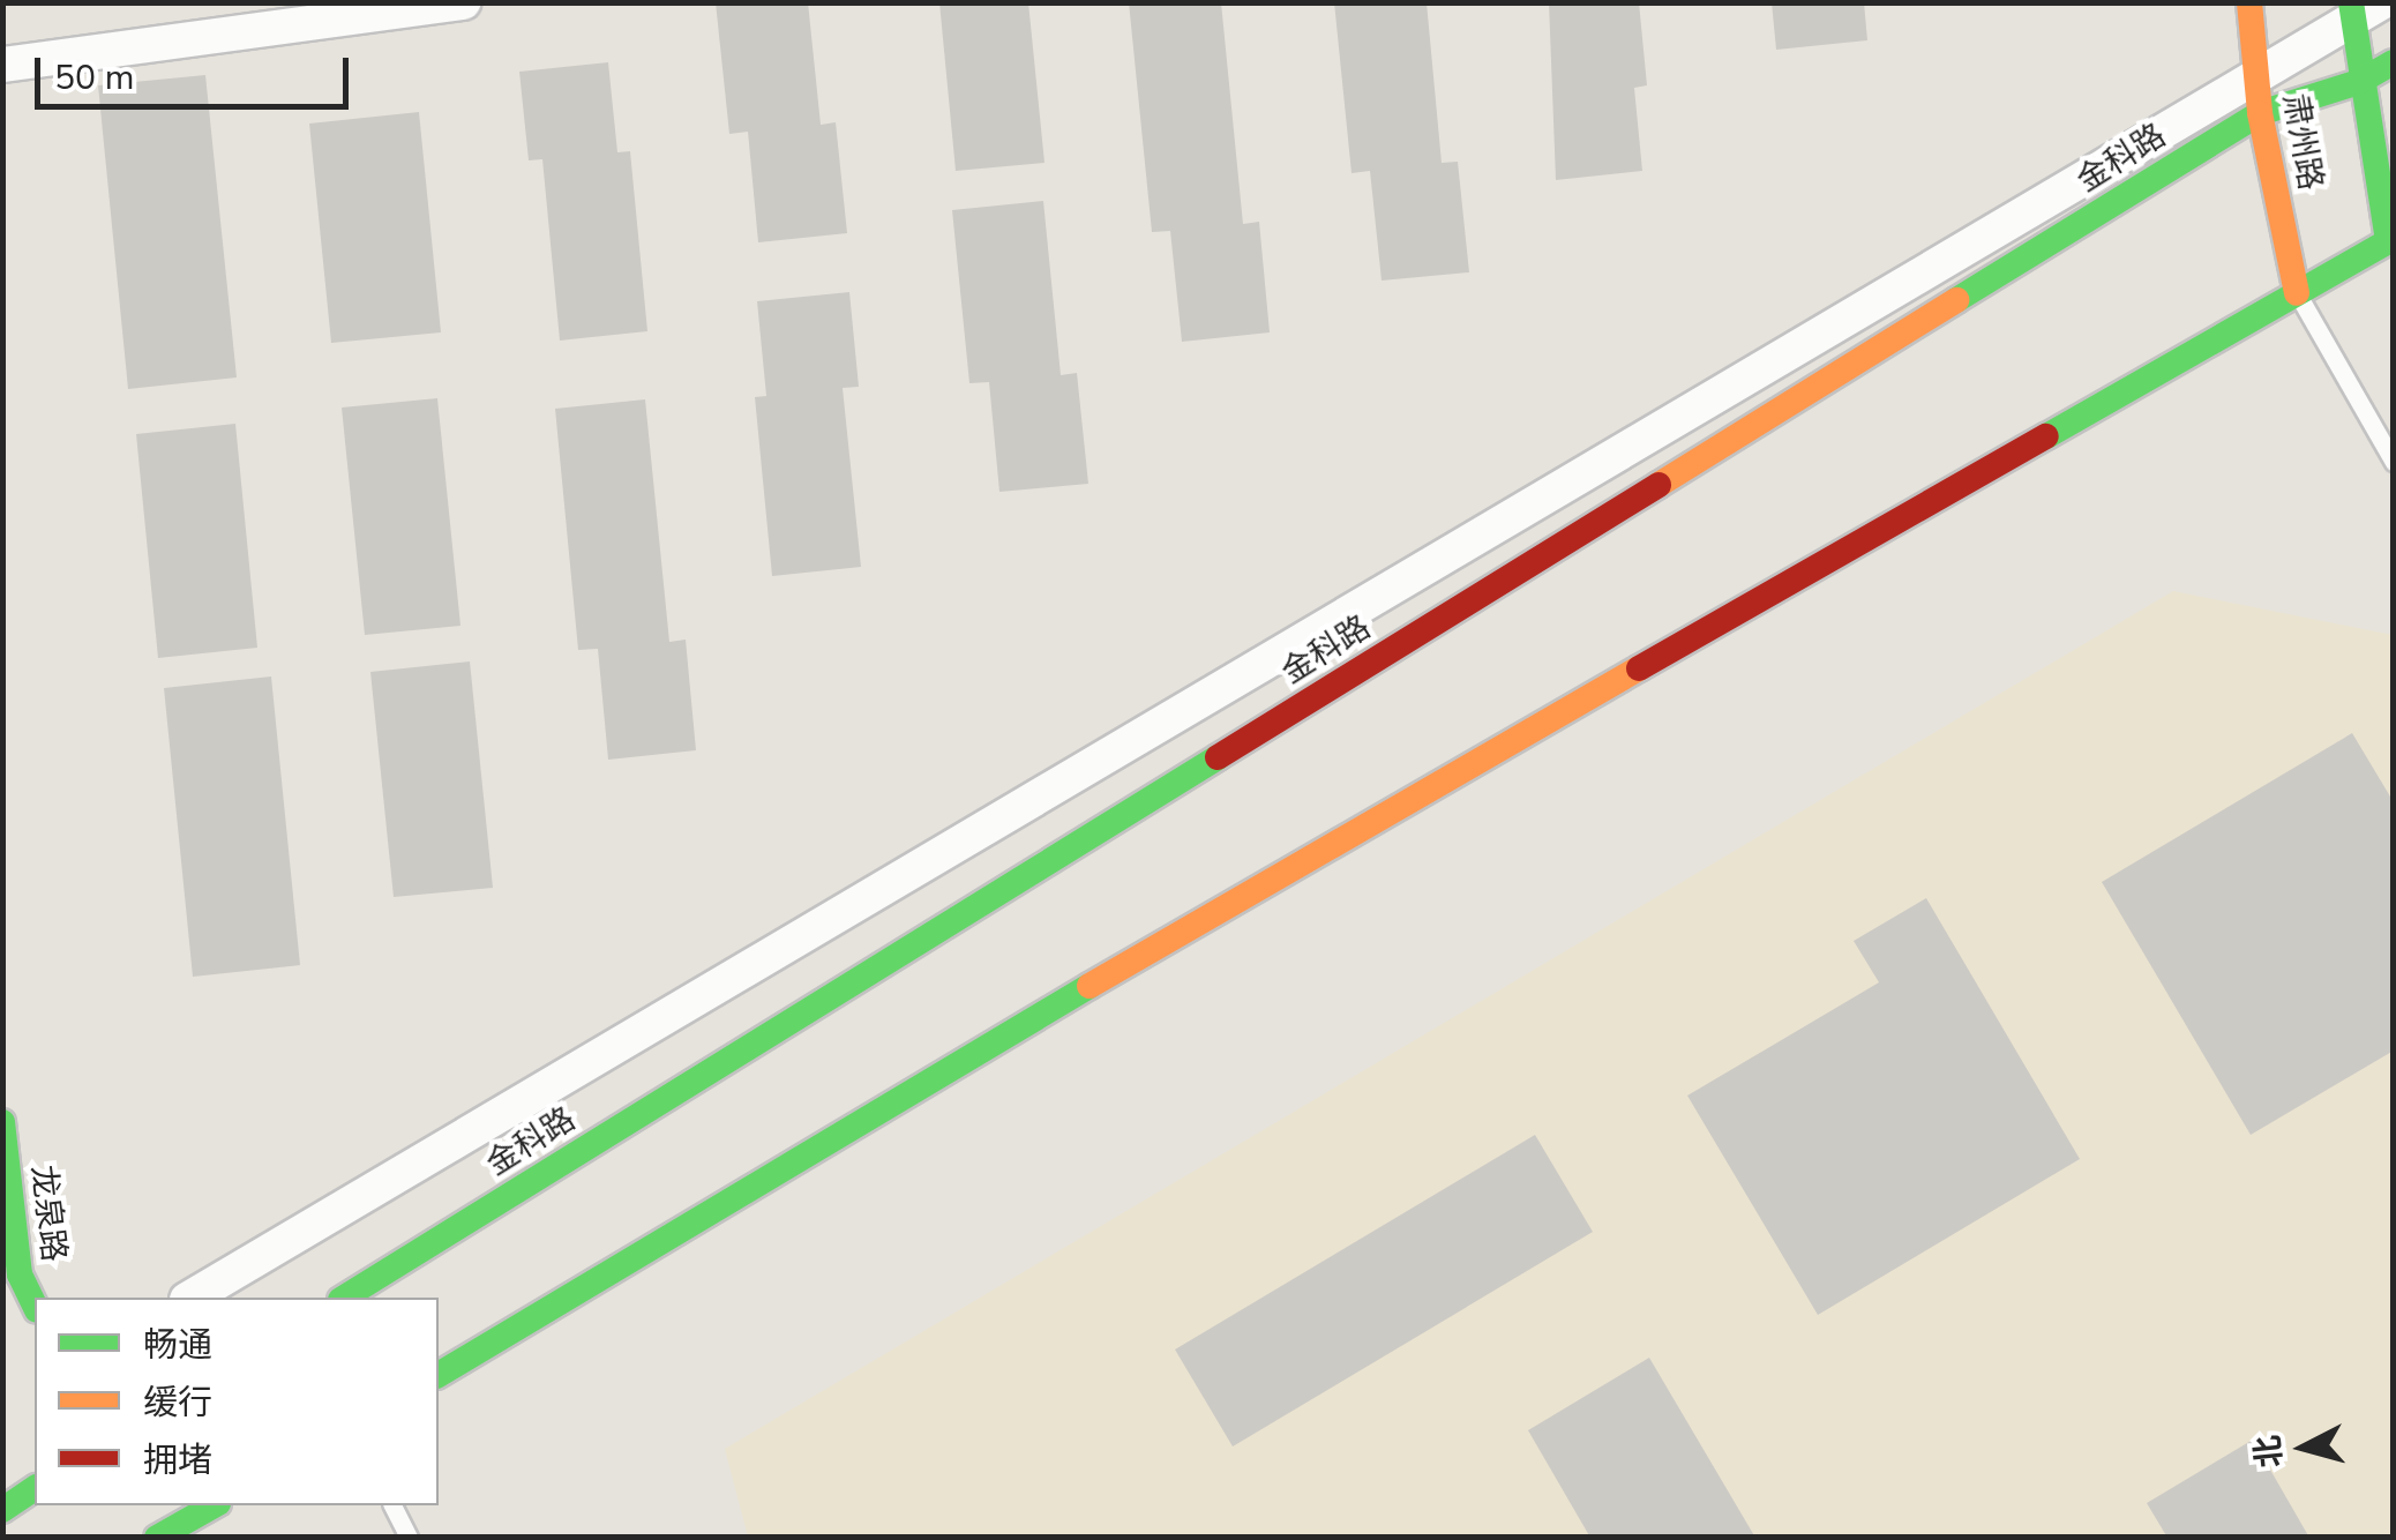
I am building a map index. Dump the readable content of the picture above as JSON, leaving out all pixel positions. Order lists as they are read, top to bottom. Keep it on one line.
{"streets":{"main road":["肃州路","金科路","龙泉路"]},"crossings":[["肃州路","金科路"]],"legend":["畅通","缓行","拥堵"],"scale_bar":"50 m","north":"left"}
